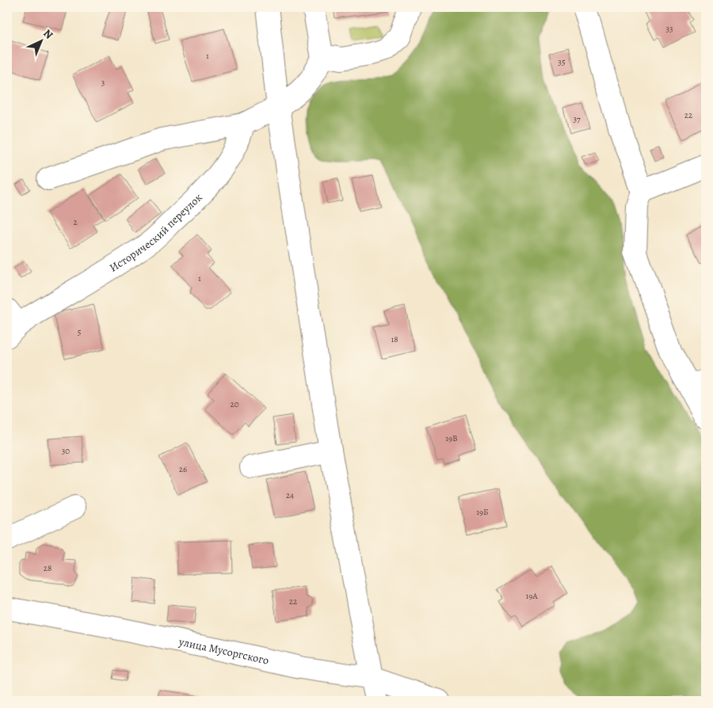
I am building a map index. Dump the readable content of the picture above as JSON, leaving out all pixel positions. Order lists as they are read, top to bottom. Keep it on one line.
{"streets":{"street":["Исторический переулок","улица Мусоргского"]},"house_numbers":["33","1","35","3","22","37","2","1","5","18","20","19В","30","26","24","19Б","28","19А","22"],"north":"top right"}
